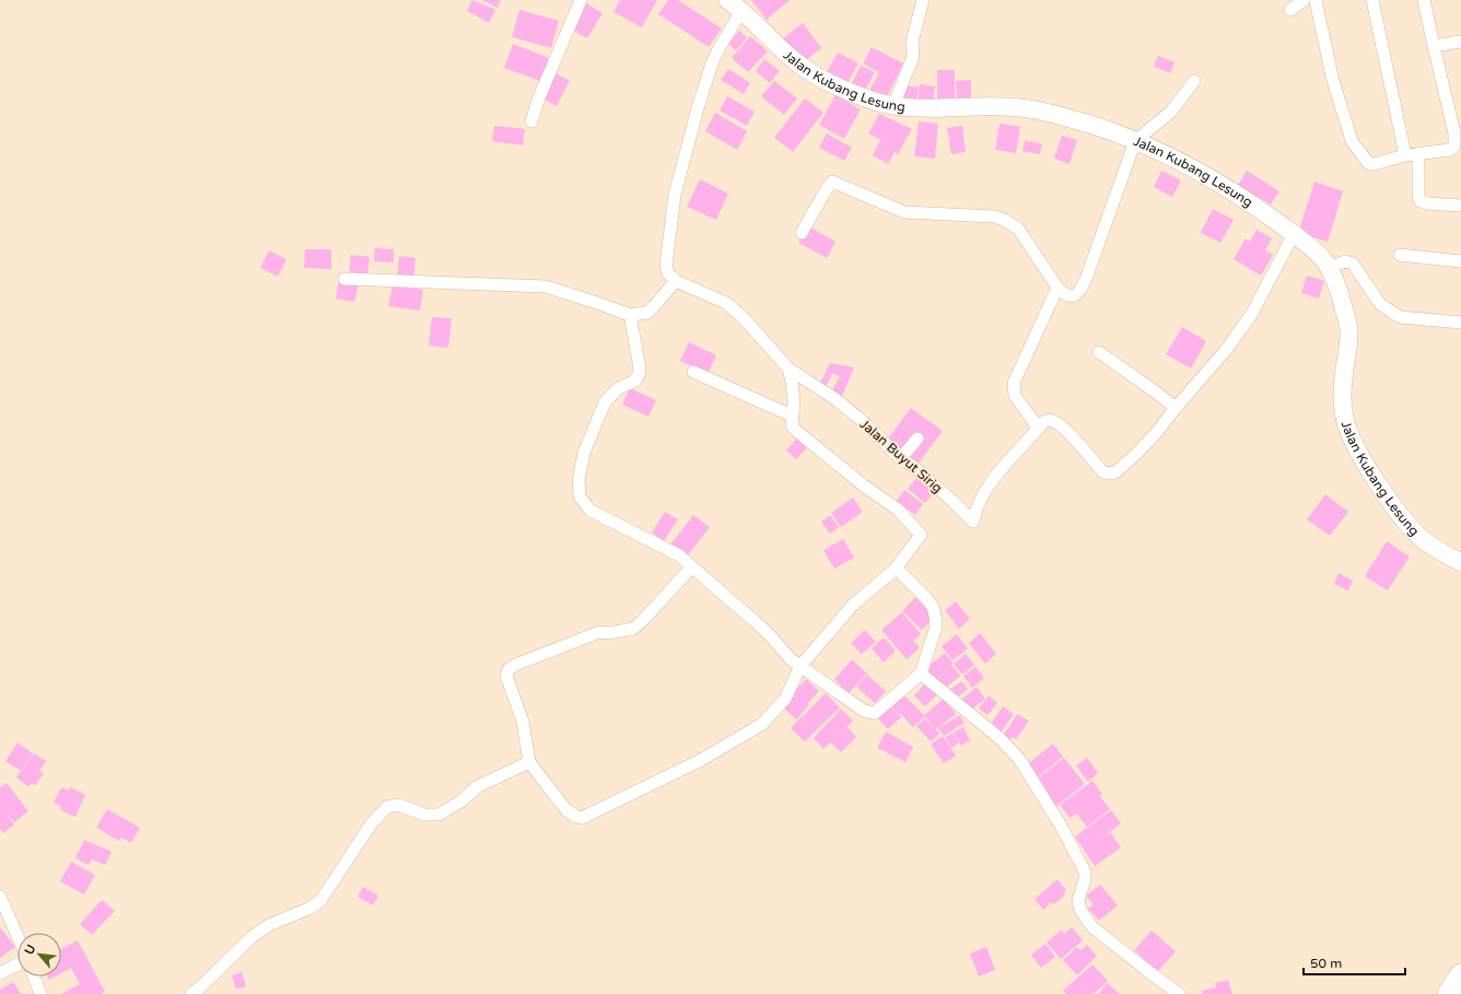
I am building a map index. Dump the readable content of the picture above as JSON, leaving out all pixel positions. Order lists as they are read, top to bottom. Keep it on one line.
{"streets":{"street":["Jalan Kubang Lesung","Jalan Buyut Sirig"]},"scale_bar":"50 m","north":"top left"}
